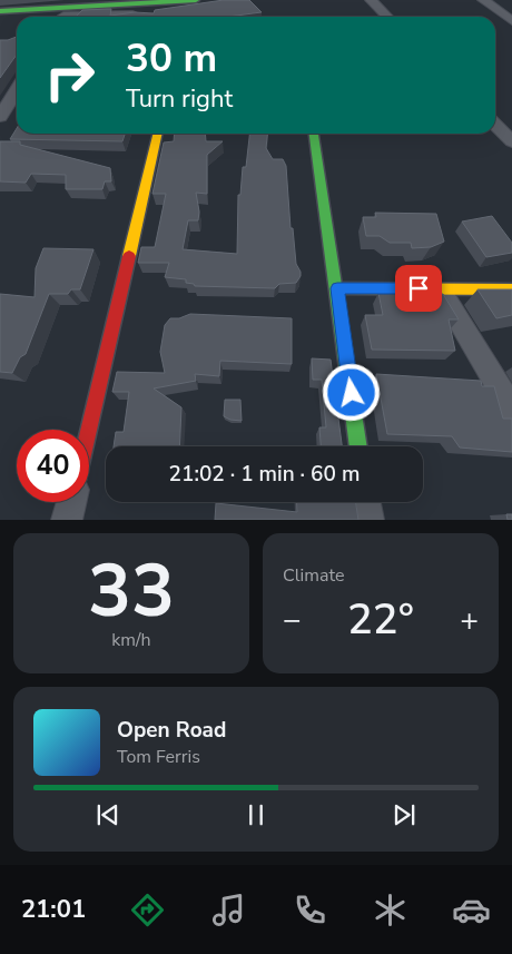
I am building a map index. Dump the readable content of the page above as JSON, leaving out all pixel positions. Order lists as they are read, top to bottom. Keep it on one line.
{"page":{"turn":["30 m","Turn right"],"limit":"40","trip":"21:02 · 1 min · 60 m","tile":[["33","km/h"],"Climate"],"heat":["−","22°","+"],"song":["Open Road","Tom Ferris"],"tabs":"21:01"}}
